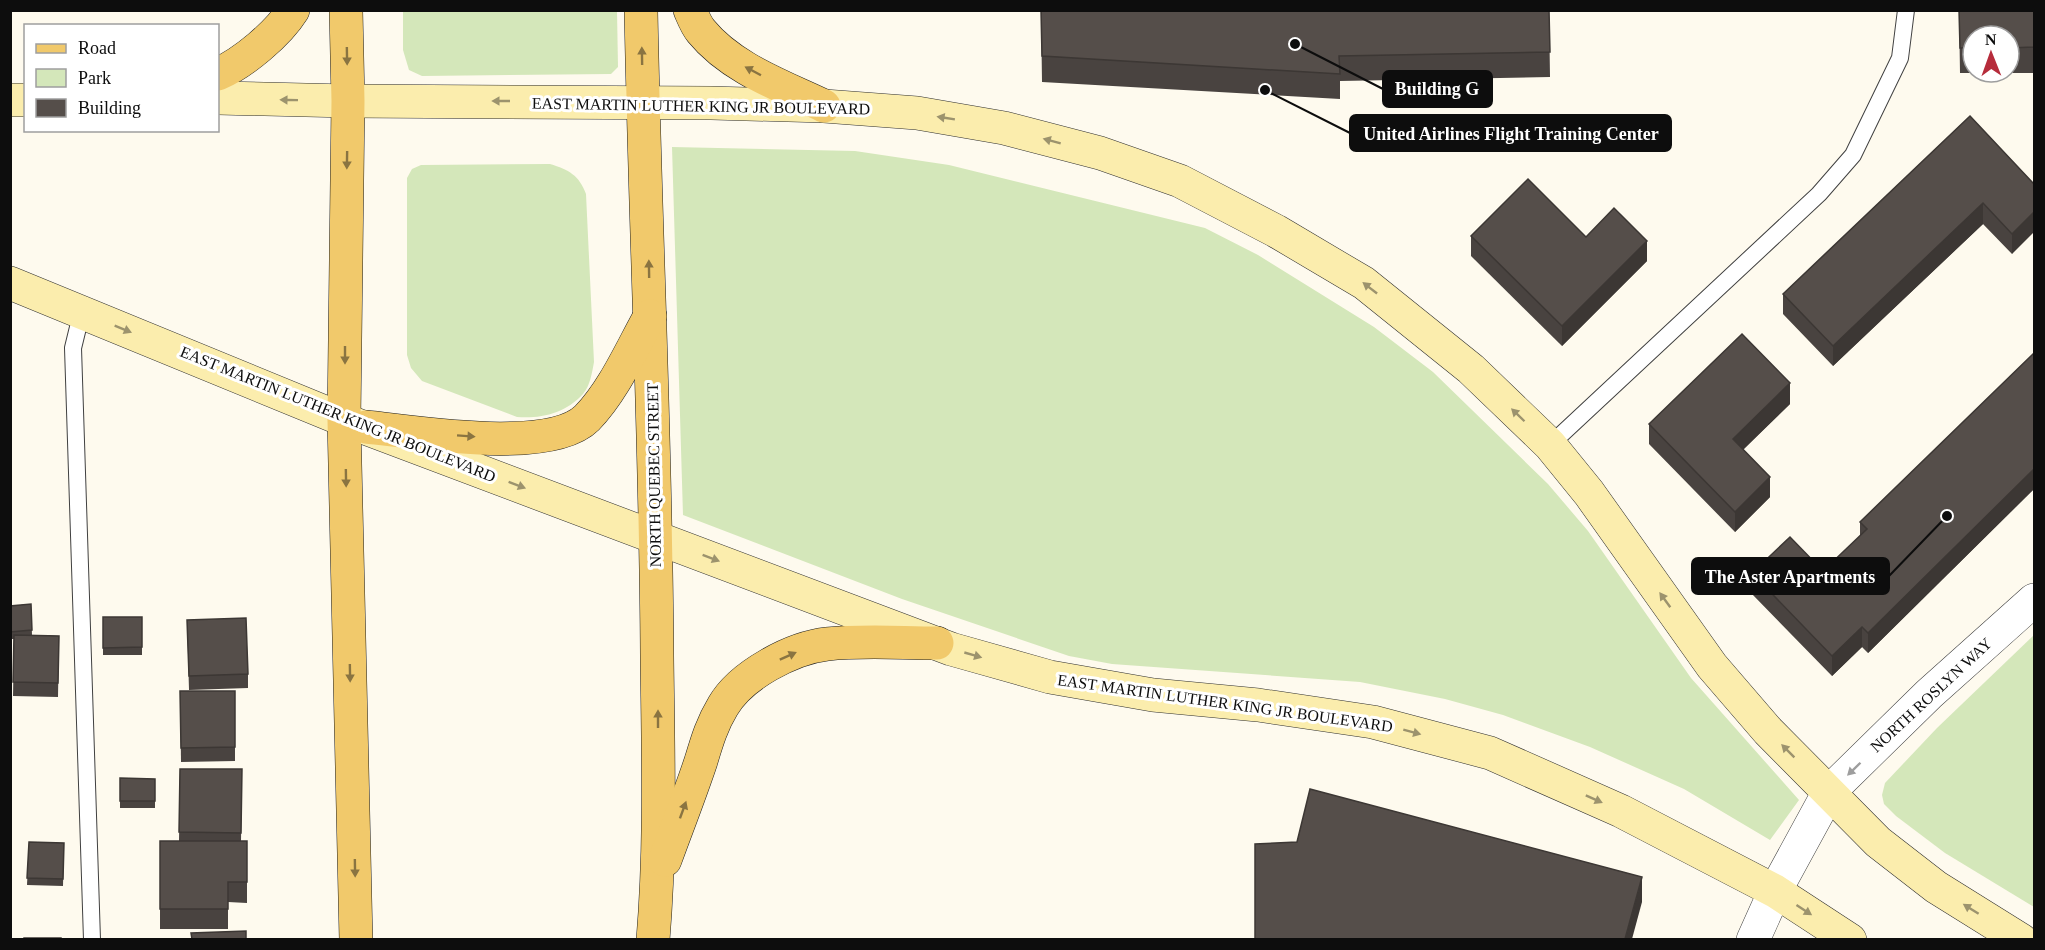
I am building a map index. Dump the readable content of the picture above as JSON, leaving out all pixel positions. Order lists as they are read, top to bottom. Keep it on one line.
{"streets":{"main road":["EAST MARTIN LUTHER KING JR BOULEVARD","NORTH QUEBEC STREET"],"street":["NORTH ROSLYN WAY"]},"crossings":[["EAST MARTIN LUTHER KING JR BOULEVARD","NORTH QUEBEC STREET"],["EAST MARTIN LUTHER KING JR BOULEVARD","NORTH ROSLYN WAY"]],"one_way":["NORTH ROSLYN WAY"],"places":["Building G","United Airlines Flight Training Center","The Aster Apartments"],"legend":["Road","Park","Building"],"north":"top"}
